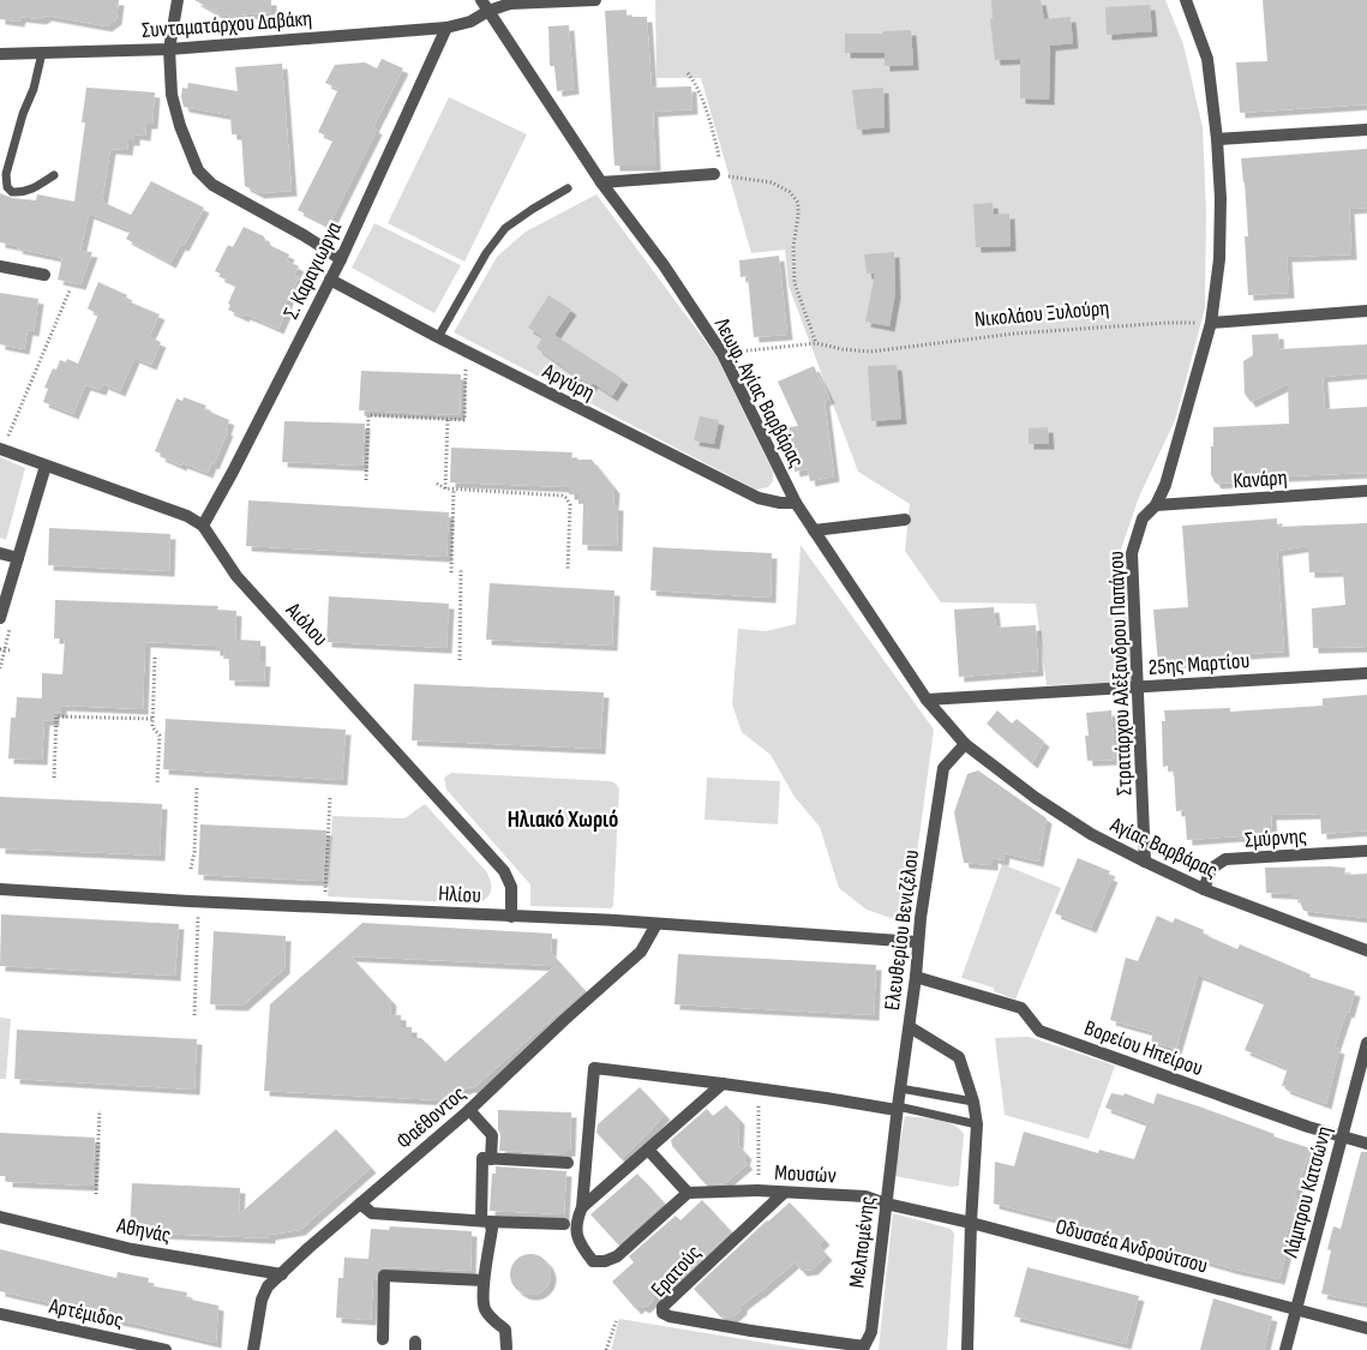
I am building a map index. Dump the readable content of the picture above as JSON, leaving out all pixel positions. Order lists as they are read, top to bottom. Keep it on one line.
{"streets":{"street":["Συνταματάρχου Δαβάκη","Σ. Καραγιωργα","Αργύρη","Λεωφ. Αγίας Βαρβάρας","Κανάρη","Αιόλου","25ης Μαρτίου","Στρατάρχου Αλέξανδρου Παπάγου","Σμύρνης","Αγίας Βαρβάρας","Ηλίου","Ελευθερίου Βενιζέλου","Βορείου Ηπείρου","Φαέθοντος","Μουσών","Λάμπρου Κατσώνη","Αθηνάς","Μελπομένης","Οδυσσέα Ανδρούτσου","Ερατούς","Αρτέμιδος"],"path":["Νικολάου Ξυλούρη"]},"crossings":[["Συνταματάρχου Δαβάκη","Σ. Καραγιωργα"],["Συνταματάρχου Δαβάκη","Λεωφ. Αγίας Βαρβάρας"],["Σ. Καραγιωργα","Αργύρη"],["Σ. Καραγιωργα","Αιόλου"],["Νικολάου Ξυλούρη","Λεωφ. Αγίας Βαρβάρας"],["Νικολάου Ξυλούρη","Στρατάρχου Αλέξανδρου Παπάγου"],["Αργύρη","Λεωφ. Αγίας Βαρβάρας"],["Λεωφ. Αγίας Βαρβάρας","25ης Μαρτίου"],["Λεωφ. Αγίας Βαρβάρας","Αγίας Βαρβάρας"],["Λεωφ. Αγίας Βαρβάρας","Ελευθερίου Βενιζέλου"],["Κανάρη","Στρατάρχου Αλέξανδρου Παπάγου"],["Αιόλου","Ηλίου"],["25ης Μαρτίου","Στρατάρχου Αλέξανδρου Παπάγου"],["Στρατάρχου Αλέξανδρου Παπάγου","Αγίας Βαρβάρας"],["Σμύρνης","Αγίας Βαρβάρας"],["Αγίας Βαρβάρας","Ελευθερίου Βενιζέλου"],["Ηλίου","Ελευθερίου Βενιζέλου"],["Ηλίου","Φαέθοντος"],["Ελευθερίου Βενιζέλου","Βορείου Ηπείρου"],["Ελευθερίου Βενιζέλου","Μελπομένης"],["Ελευθερίου Βενιζέλου","Οδυσσέα Ανδρούτσου"],["Βορείου Ηπείρου","Λάμπρου Κατσώνη"],["Φαέθοντος","Αθηνάς"],["Μουσών","Μελπομένης"],["Μουσών","Οδυσσέα Ανδρούτσου"],["Μουσών","Ερατούς"],["Λάμπρου Κατσώνη","Οδυσσέα Ανδρούτσου"],["Μελπομένης","Οδυσσέα Ανδρούτσου"],["Μελπομένης","Ερατούς"]],"districts":["Ηλιακό Χωριό"]}
